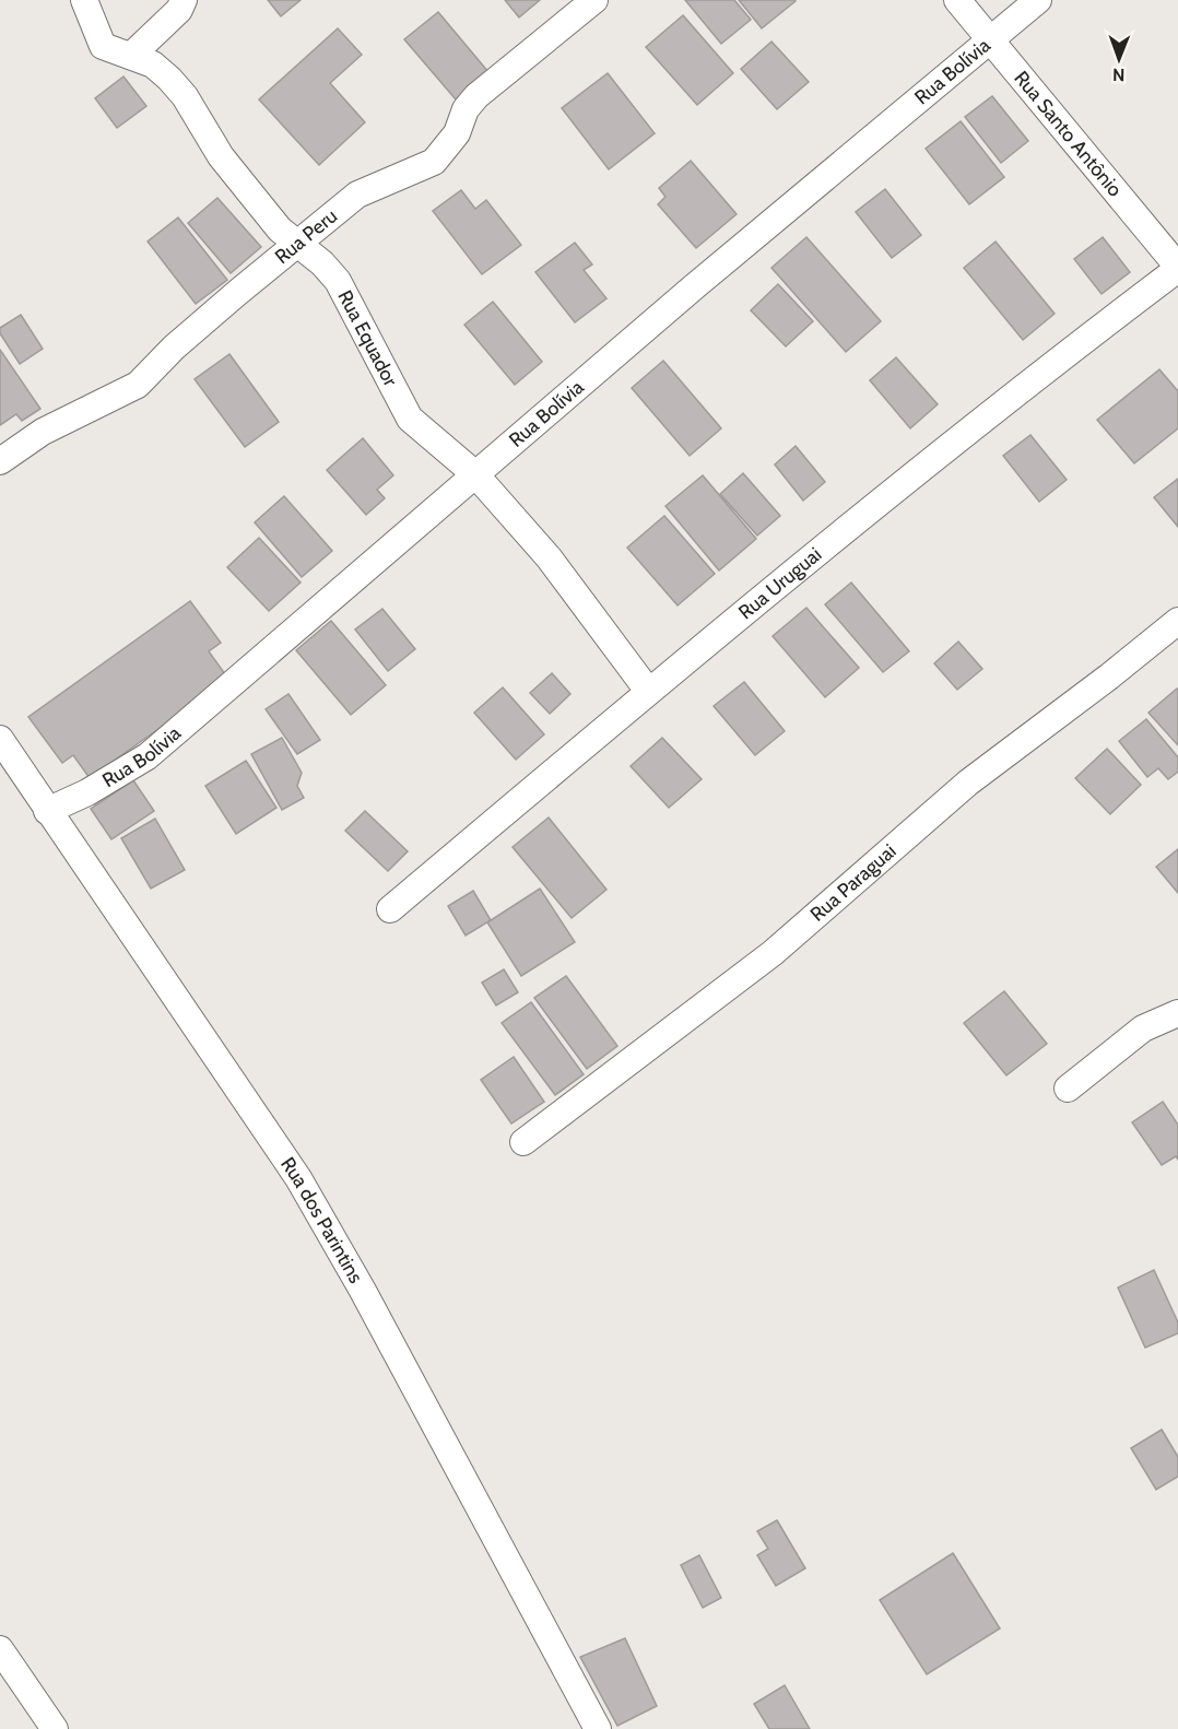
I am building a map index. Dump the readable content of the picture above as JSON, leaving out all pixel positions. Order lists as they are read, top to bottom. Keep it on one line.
{"streets":{"street":["Rua Bolívia","Rua Santo Antônio","Rua Peru","Rua Equador","Rua Uruguai","Rua Paraguai","Rua dos Parintins"]},"crossings":[["Rua Bolívia","Rua Santo Antônio"],["Rua Bolívia","Rua Equador"],["Rua Bolívia","Rua dos Parintins"],["Rua Santo Antônio","Rua Uruguai"],["Rua Peru","Rua Equador"],["Rua Equador","Rua Uruguai"]],"north":"bottom"}
